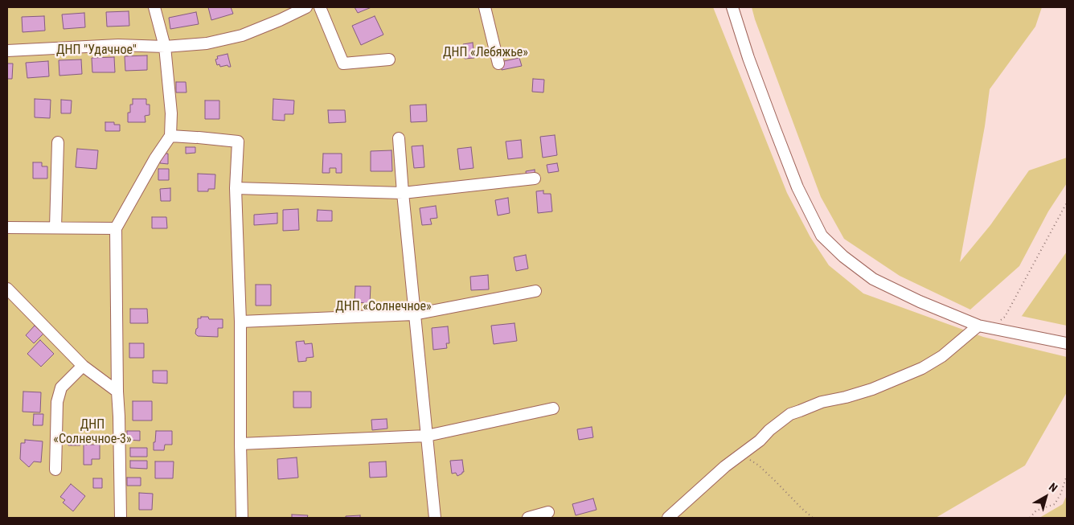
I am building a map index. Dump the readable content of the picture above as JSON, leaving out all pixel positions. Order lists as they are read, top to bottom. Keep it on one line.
{"parks":["ДНП \"Удачное\"","ДНП «Лебяжье»","ДНП «Солнечное»","ДНП «Солнечное-3»"],"north":"top right"}
